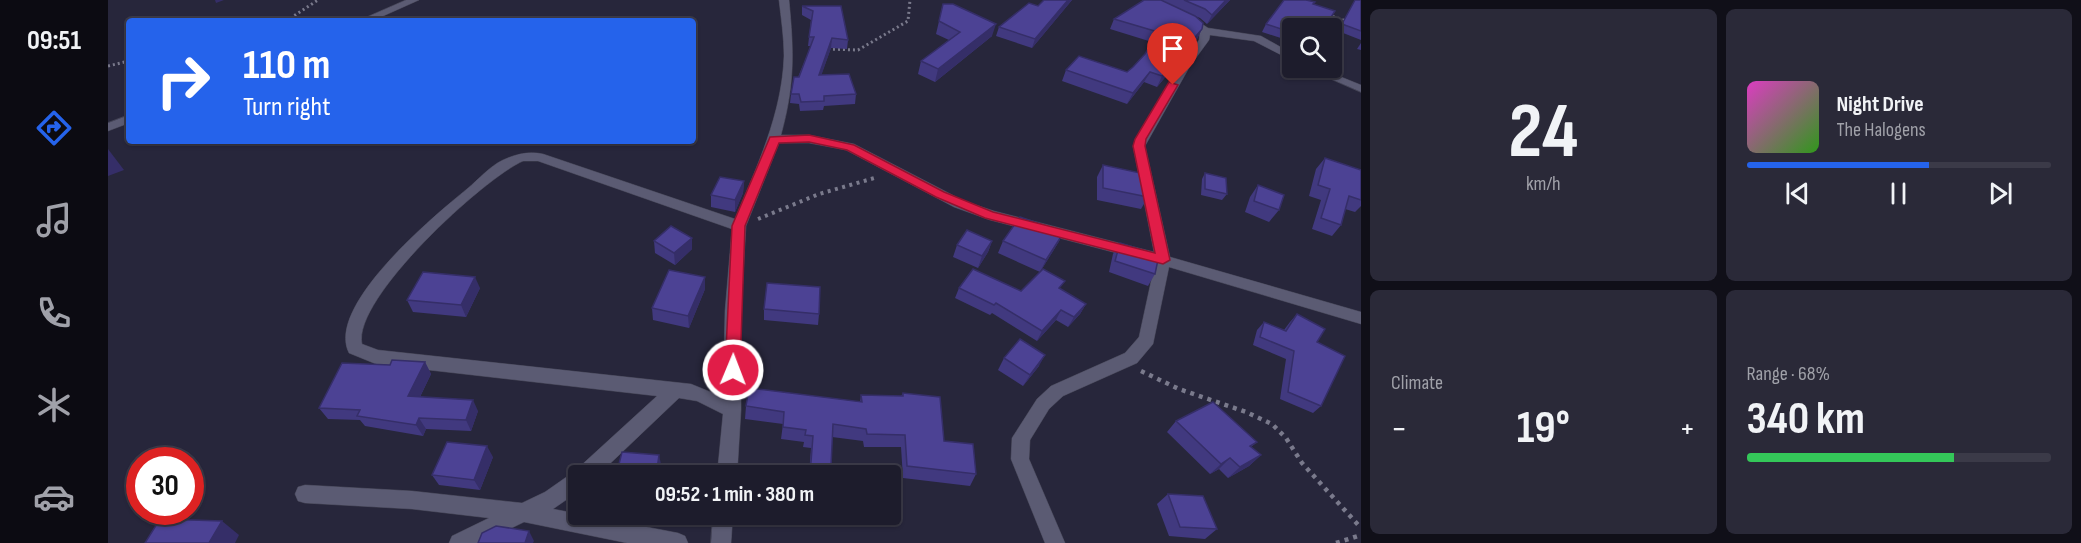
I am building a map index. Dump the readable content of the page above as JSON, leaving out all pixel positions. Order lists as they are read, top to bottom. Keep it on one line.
{"page":{"tabs":"09:51","tile":[["24","km/h"],"Climate",["Range · 68%","340 km"]],"turn":["110 m","Turn right"],"song":["Night Drive","The Halogens"],"heat":["−","19°","+"],"limit":"30","trip":"09:52 · 1 min · 380 m"}}
